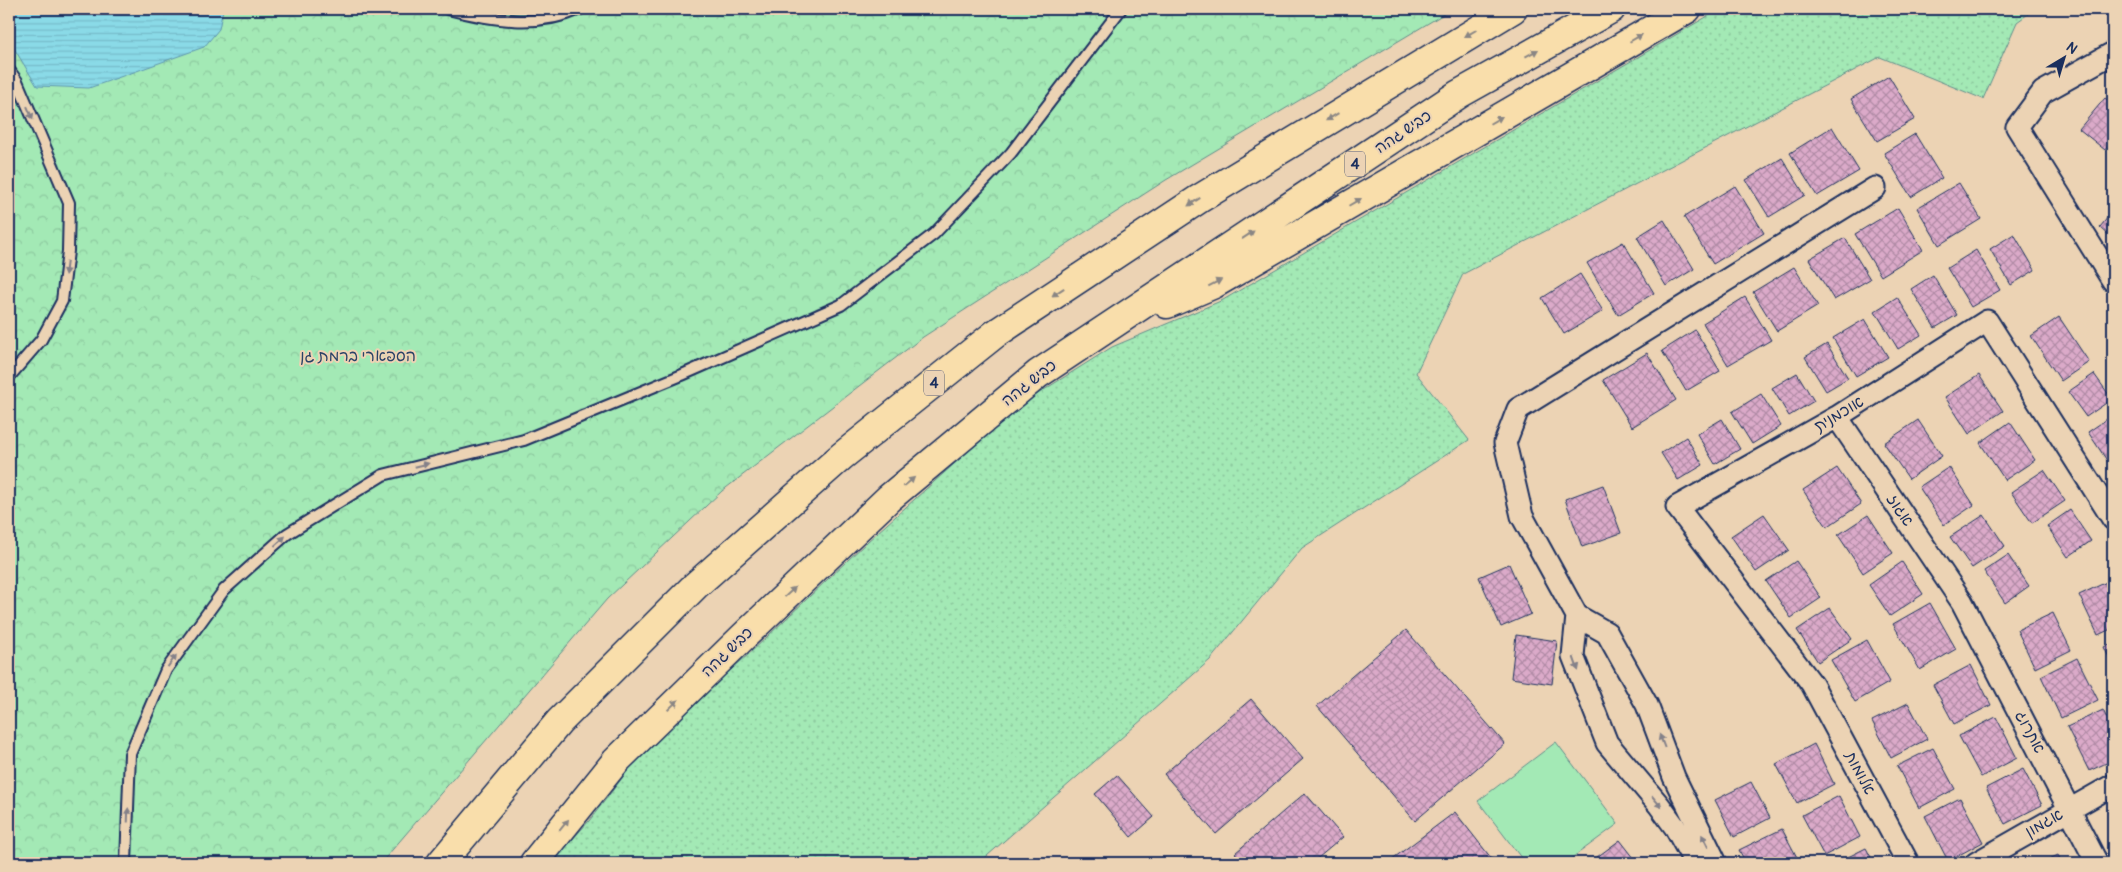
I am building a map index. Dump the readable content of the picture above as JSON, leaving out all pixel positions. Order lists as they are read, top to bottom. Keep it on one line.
{"streets":{"highway":["כביש גהה","4"],"street":["אוכמנית","אגוז","אתרוג","אלומות","אגמון"]},"crossings":[["אוכמנית","אגוז"],["אוכמנית","אלומות"],["אגוז","אתרוג"],["אתרוג","אגמון"]],"parks":["הספארי ברמת גן"],"north":"top right"}
